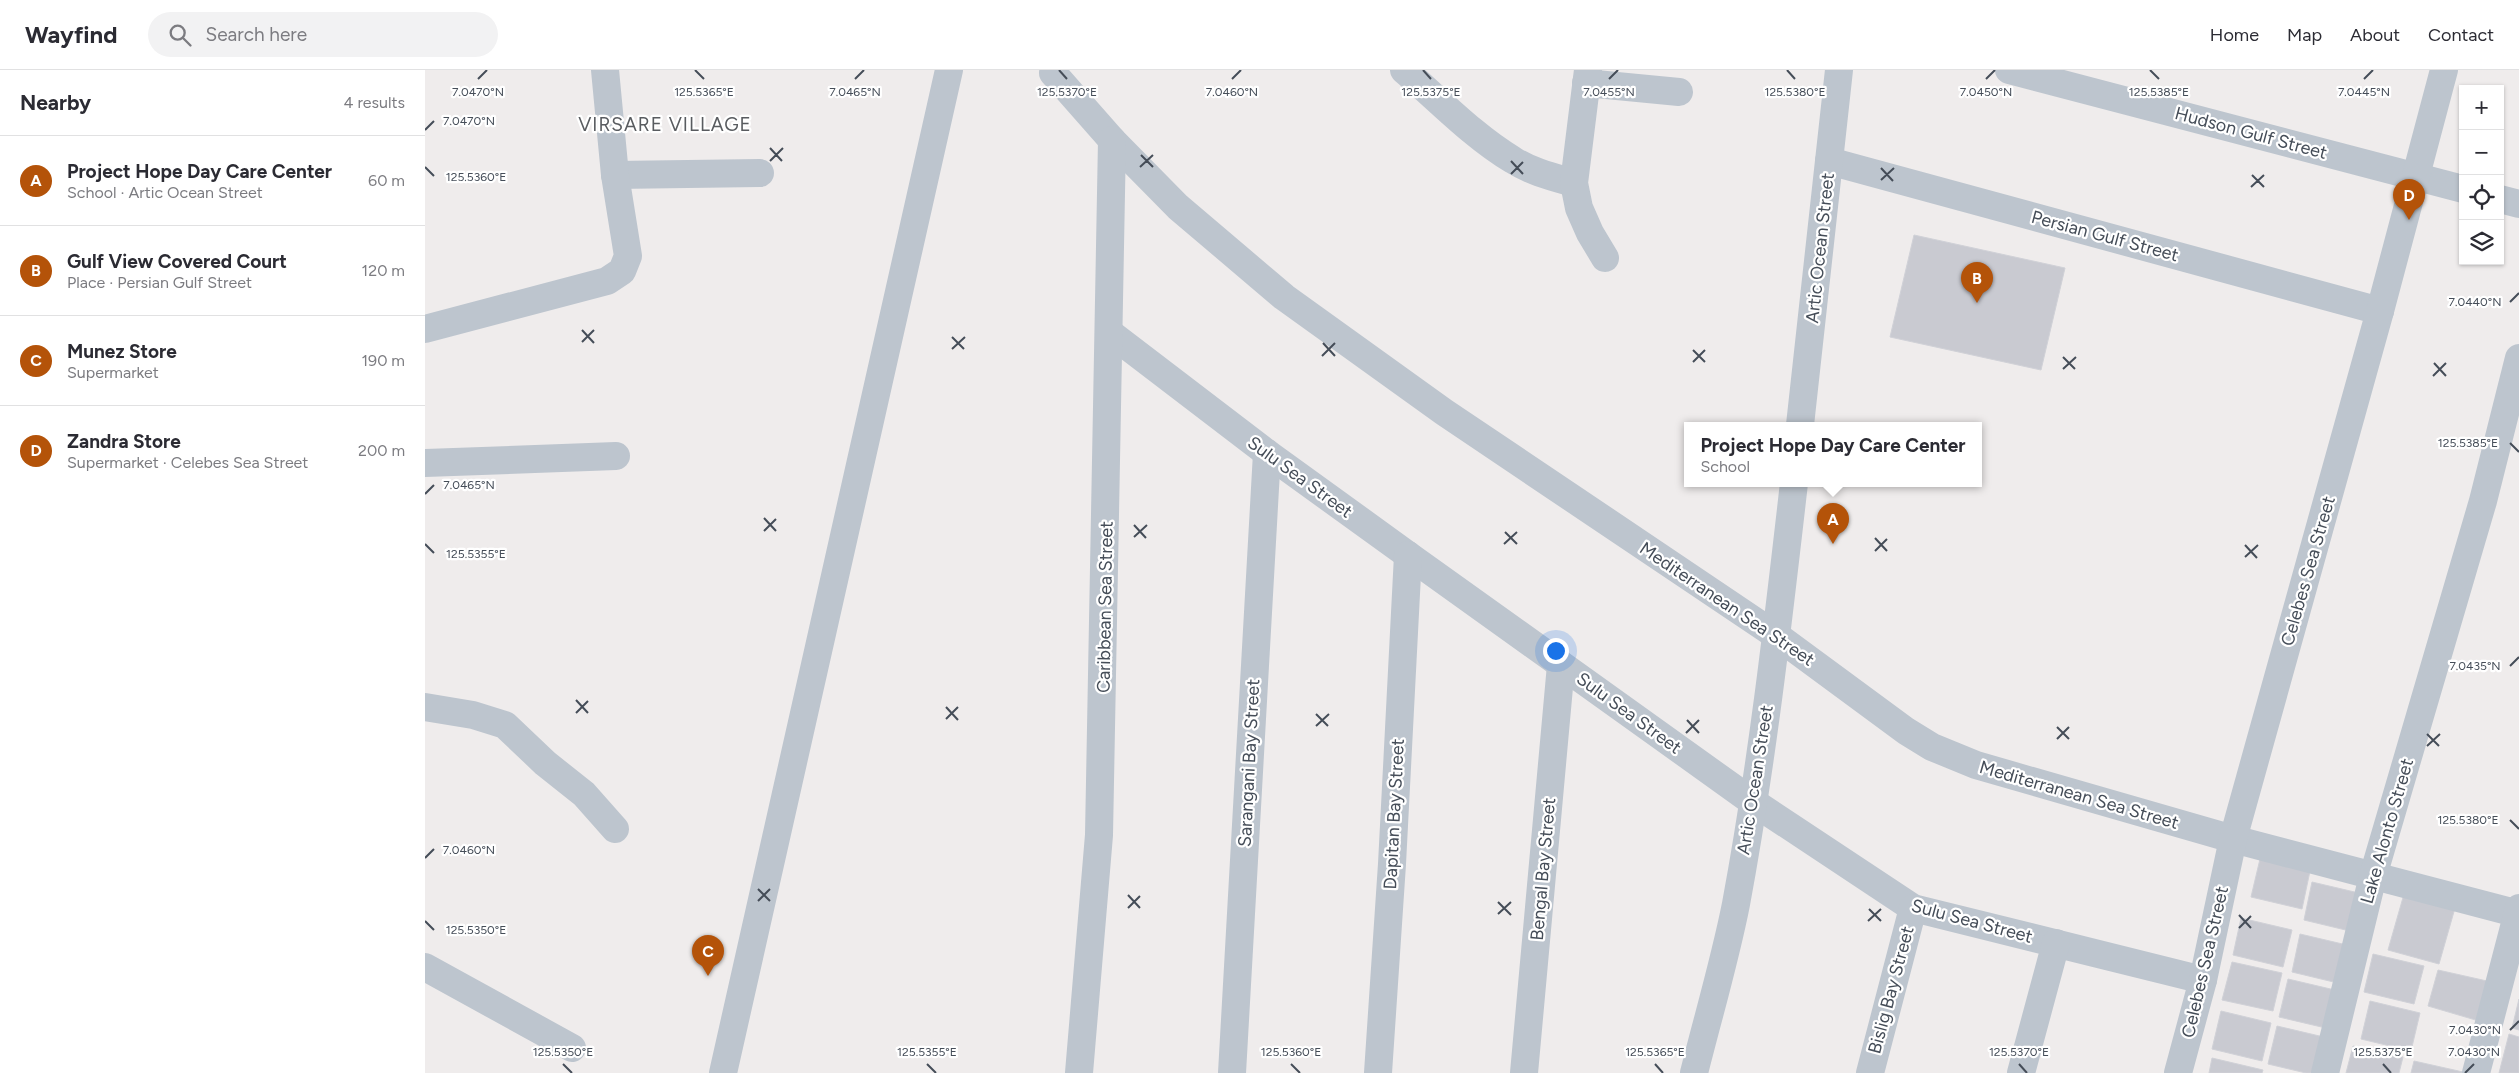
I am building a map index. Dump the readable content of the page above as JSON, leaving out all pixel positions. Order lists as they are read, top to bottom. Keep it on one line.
{"streets":{"street":["Hudson Gulf Street","Persian Gulf Street","Artic Ocean Street","Sulu Sea Street","Celebes Sea Street","Mediterranean Sea Street","Caribbean Sea Street","Sarangani Bay Street","Dapitan Bay Street","Lake Alonto Street","Bengal Bay Street","Bislig Bay Street"]},"crossings":[["Hudson Gulf Street","Celebes Sea Street"],["Persian Gulf Street","Artic Ocean Street"],["Persian Gulf Street","Celebes Sea Street"],["Artic Ocean Street","Sulu Sea Street"],["Artic Ocean Street","Mediterranean Sea Street"],["Sulu Sea Street","Celebes Sea Street"],["Sulu Sea Street","Caribbean Sea Street"],["Sulu Sea Street","Sarangani Bay Street"],["Sulu Sea Street","Dapitan Bay Street"],["Sulu Sea Street","Bengal Bay Street"],["Sulu Sea Street","Bislig Bay Street"],["Celebes Sea Street","Mediterranean Sea Street"],["Mediterranean Sea Street","Caribbean Sea Street"],["Mediterranean Sea Street","Lake Alonto Street"]],"districts":["VIRSARE VILLAGE"],"page":{"header":"Wayfind","search":"Search here","nav":["Home","Map","About","Contact"],"heading":["Nearby","4 results"],"map_buttons":["+","−"],"list":[{"mark":"A","name":"Project Hope Day Care Center","note":"School · Artic Ocean Street","value":"60 m"},{"mark":"B","name":"Gulf View Covered Court","note":"Place · Persian Gulf Street","value":"120 m"},{"mark":"C","name":"Munez Store","note":"Supermarket","value":"190 m"},{"mark":"D","name":"Zandra Store","note":"Supermarket · Celebes Sea Street","value":"200 m"}],"pins":["D","B","A","C"],"popup":["Project Hope Day Care Center","School"]},"coordinates":["7.0470°N","7.0465°N","7.0460°N","7.0455°N","7.0450°N","7.0445°N","125.5385°E","125.5365°E","125.5370°E","125.5375°E","125.5380°E","125.5360°E","7.0440°N","125.5355°E","7.0435°N","125.5350°E","7.0430°N"]}
